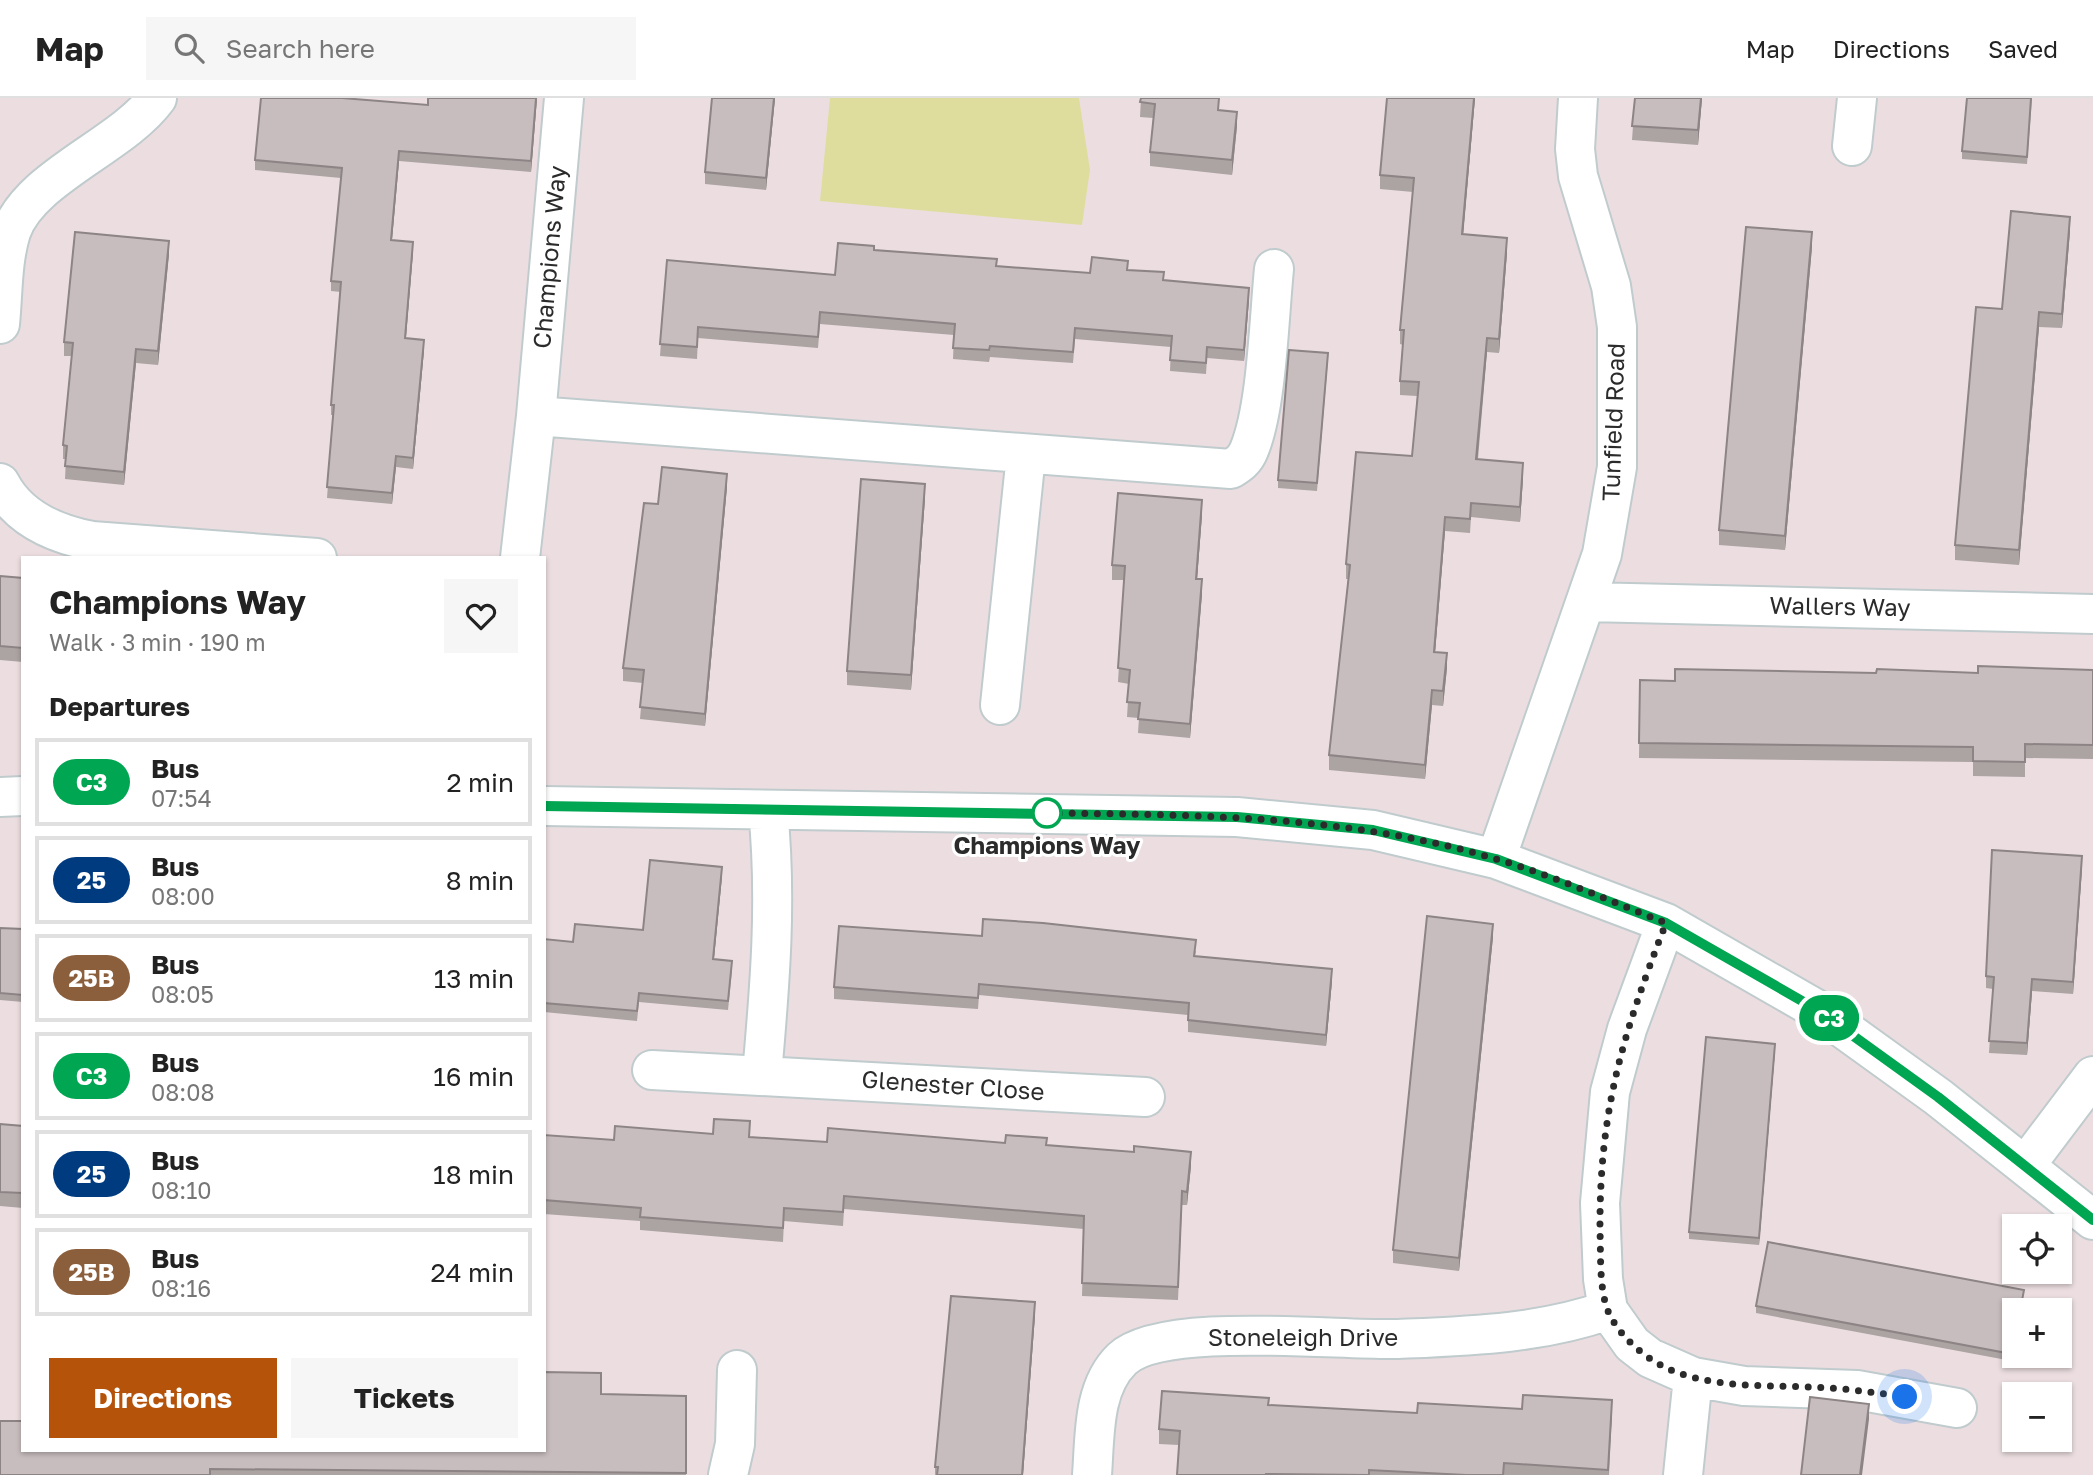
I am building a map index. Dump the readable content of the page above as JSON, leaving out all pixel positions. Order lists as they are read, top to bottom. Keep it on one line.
{"streets":{"street":["Champions Way","Tunfield Road","Wallers Way","Glenester Close","Stoneleigh Drive"]},"crossings":[["Tunfield Road","Wallers Way"]],"places":["Champions Way"],"lines":["bus line C3"],"page":{"header":"Map","search":"Search here","nav":["Map","Directions","Saved"],"on_map":"C3","heading":[["Champions Way","Walk · 3 min · 190 m"],"Departures"],"list":[{"mark":"C3","name":"Bus","note":"07:54","value":"2 min"},{"mark":"25","name":"Bus","note":"08:00","value":"8 min"},{"mark":"25B","name":"Bus","note":"08:05","value":"13 min"},{"mark":"C3","name":"Bus","note":"08:08","value":"16 min"},{"mark":"25","name":"Bus","note":"08:10","value":"18 min"},{"mark":"25B","name":"Bus","note":"08:16","value":"24 min"}],"map_buttons":["+","−"],"buttons":["Directions","Tickets"]}}
